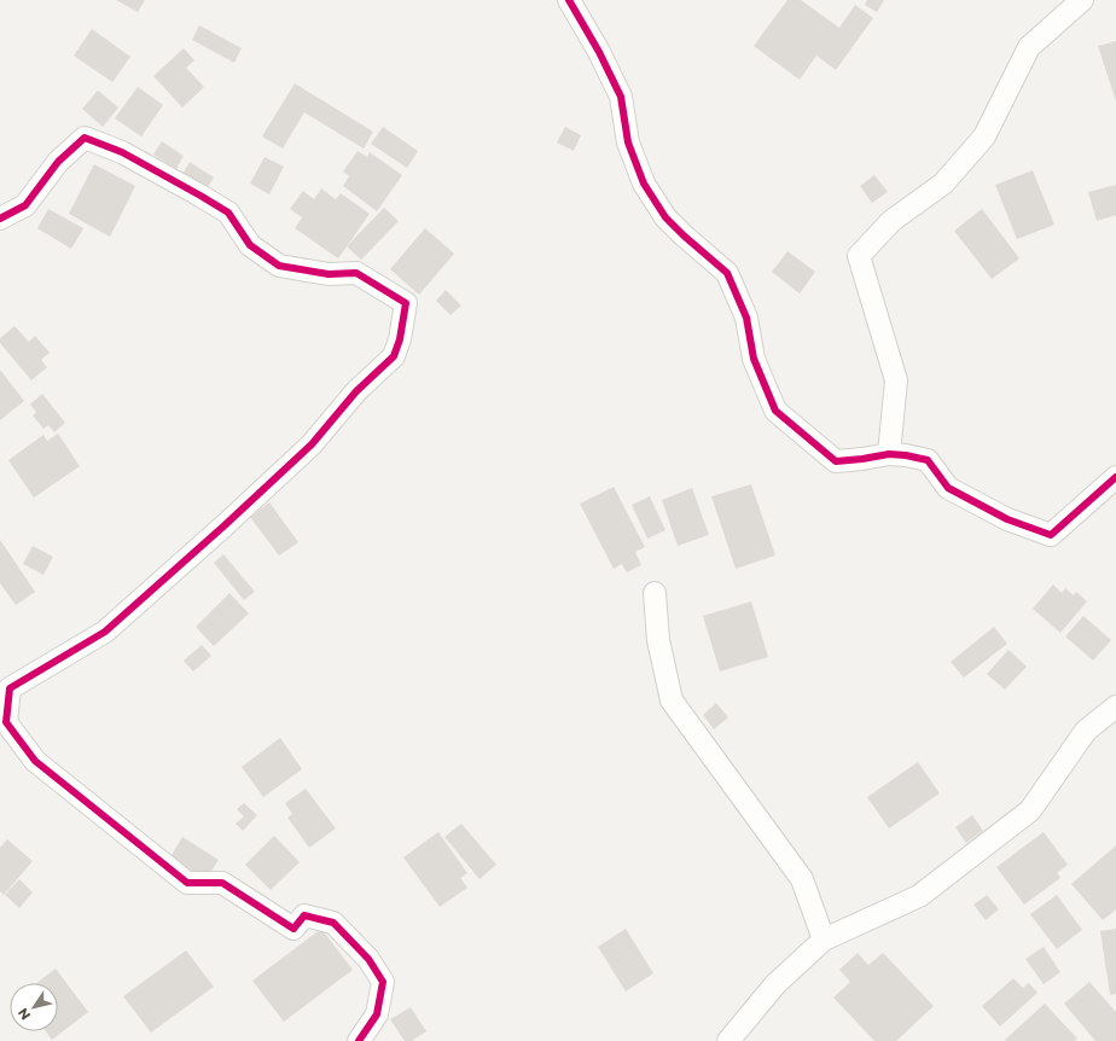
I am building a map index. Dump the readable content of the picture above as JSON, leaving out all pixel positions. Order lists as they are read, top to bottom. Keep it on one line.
{"north":"bottom left"}
